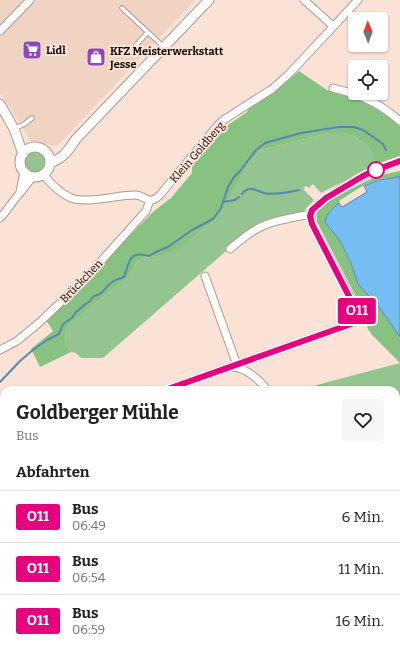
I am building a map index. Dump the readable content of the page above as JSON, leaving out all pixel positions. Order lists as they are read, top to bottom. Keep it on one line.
{"streets":{"street":["Klein Goldberg","Brückchen"]},"crossings":[["Klein Goldberg","Brückchen"]],"places":{"supermarket":["Lidl"],"shop":["KFZ Meisterwerkstatt Jesse"]},"lines":["bus line O11"],"north":"top","page":{"on_map":"O11","heading":[["Goldberger Mühle","Bus"],"Abfahrten"],"list":[{"mark":"O11","name":"Bus","note":"06:49","value":"6 Min."},{"mark":"O11","name":"Bus","note":"06:54","value":"11 Min."},{"mark":"O11","name":"Bus","note":"06:59","value":"16 Min."}]}}
